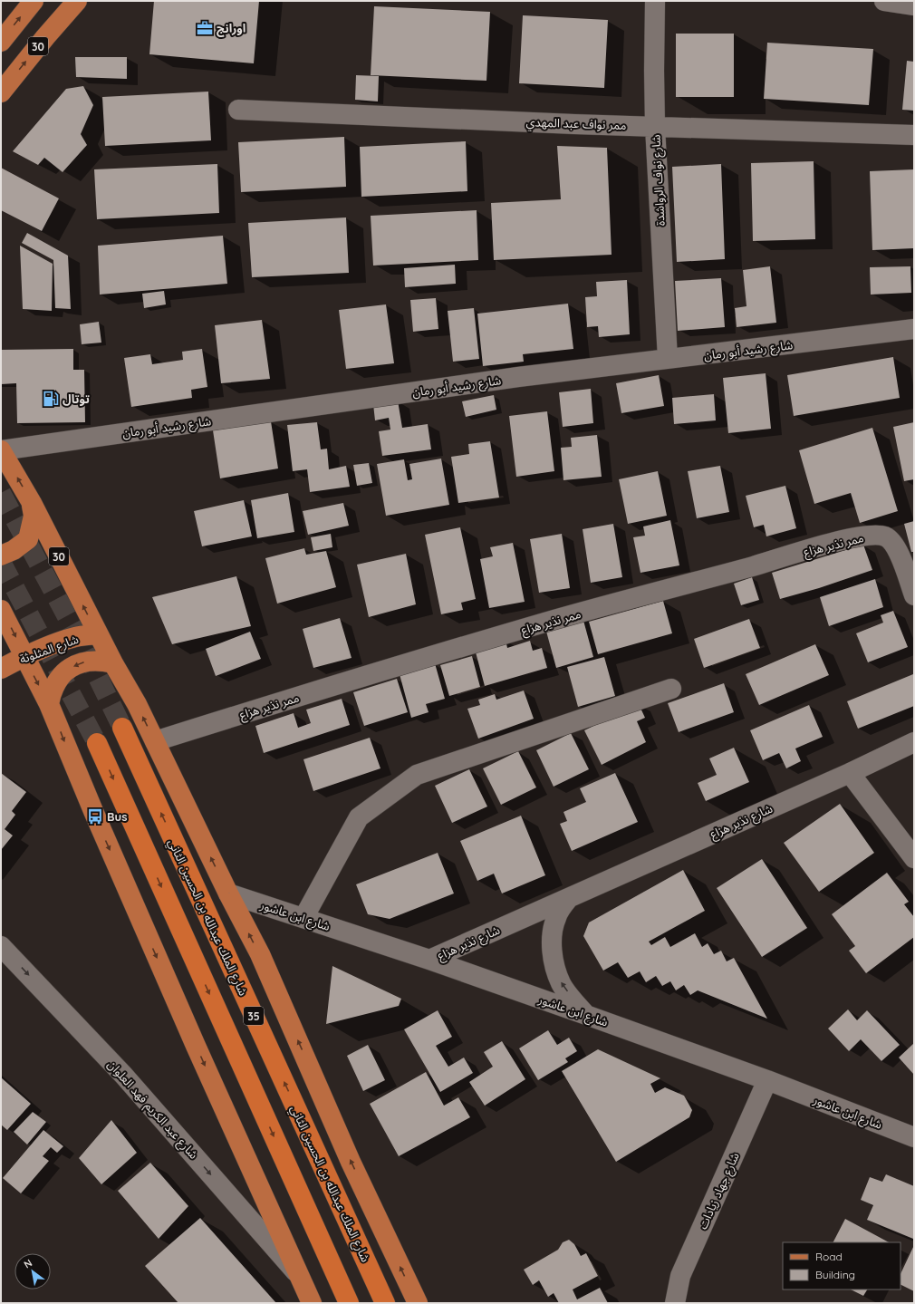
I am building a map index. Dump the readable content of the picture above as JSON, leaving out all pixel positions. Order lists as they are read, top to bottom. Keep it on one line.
{"streets":{"highway":["شارع الملك عبدالله بن الحسين الثاني","35"],"main road":["30","شارع المثلوثة"],"street":["ممر نواف عبد المهدي","شارع نواف الرواشدة","شارع رشيد أبو رمان","ممر نذير هزاع","شارع نذير هزاع","شارع ابن عاشور","شارع عبد الكريم فهد العلوان","شارع جهاد زيادات"]},"crossings":[["30","شارع رشيد أبو رمان"],["30","شارع المثلوثة"],["ممر نواف عبد المهدي","شارع نواف الرواشدة"],["شارع نواف الرواشدة","شارع رشيد أبو رمان"],["شارع نذير هزاع","شارع ابن عاشور"],["شارع ابن عاشور","شارع جهاد زيادات"]],"one_way":["شارع عبد الكريم فهد العلوان"],"places":{"office":["اورانج"],"fuel station":["توتال"],"bus stop":["Bus"]},"legend":["Road","Building"],"north":"top left"}
